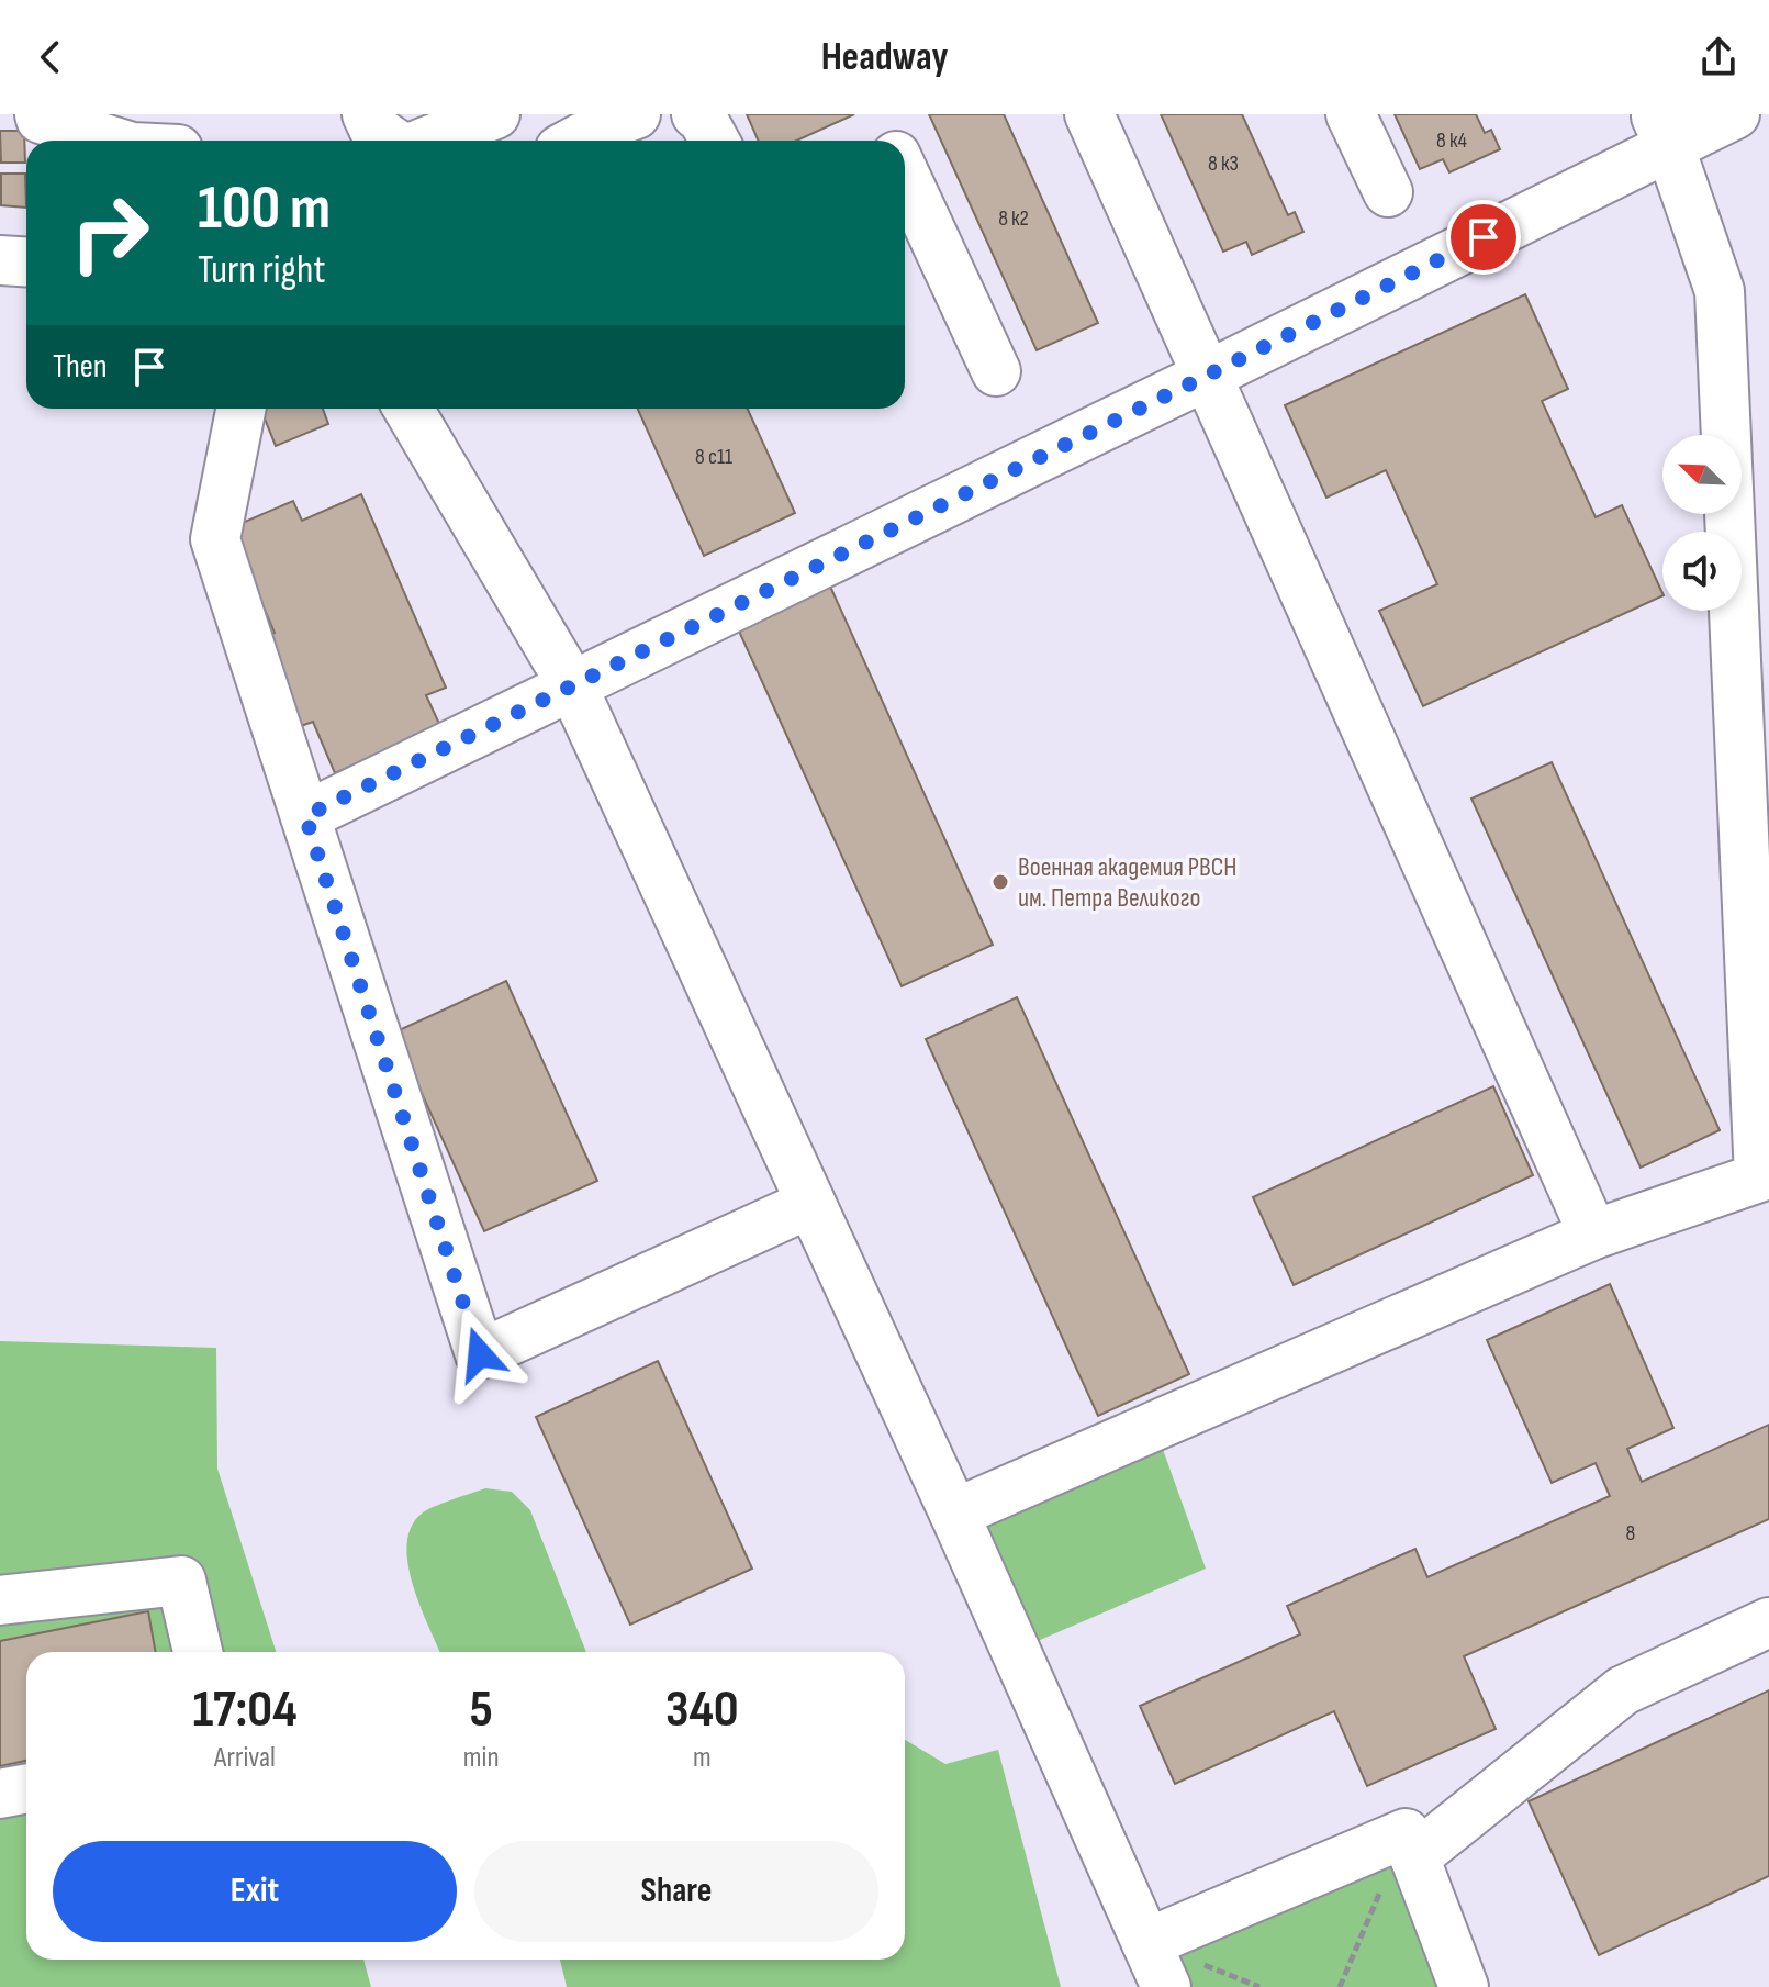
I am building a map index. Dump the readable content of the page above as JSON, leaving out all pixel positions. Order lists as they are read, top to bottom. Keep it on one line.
{"places":["Военная академия РВСН им. Петра Великого"],"house_numbers":["8 к4","8 к3","8 к2","8 с11","8"],"north":"top left","page":{"header":"Headway","turn":["100 m","Turn right"],"then":"Then","eta":["17:04","Arrival","5","min","340","m"],"buttons":["Exit","Share"]}}
